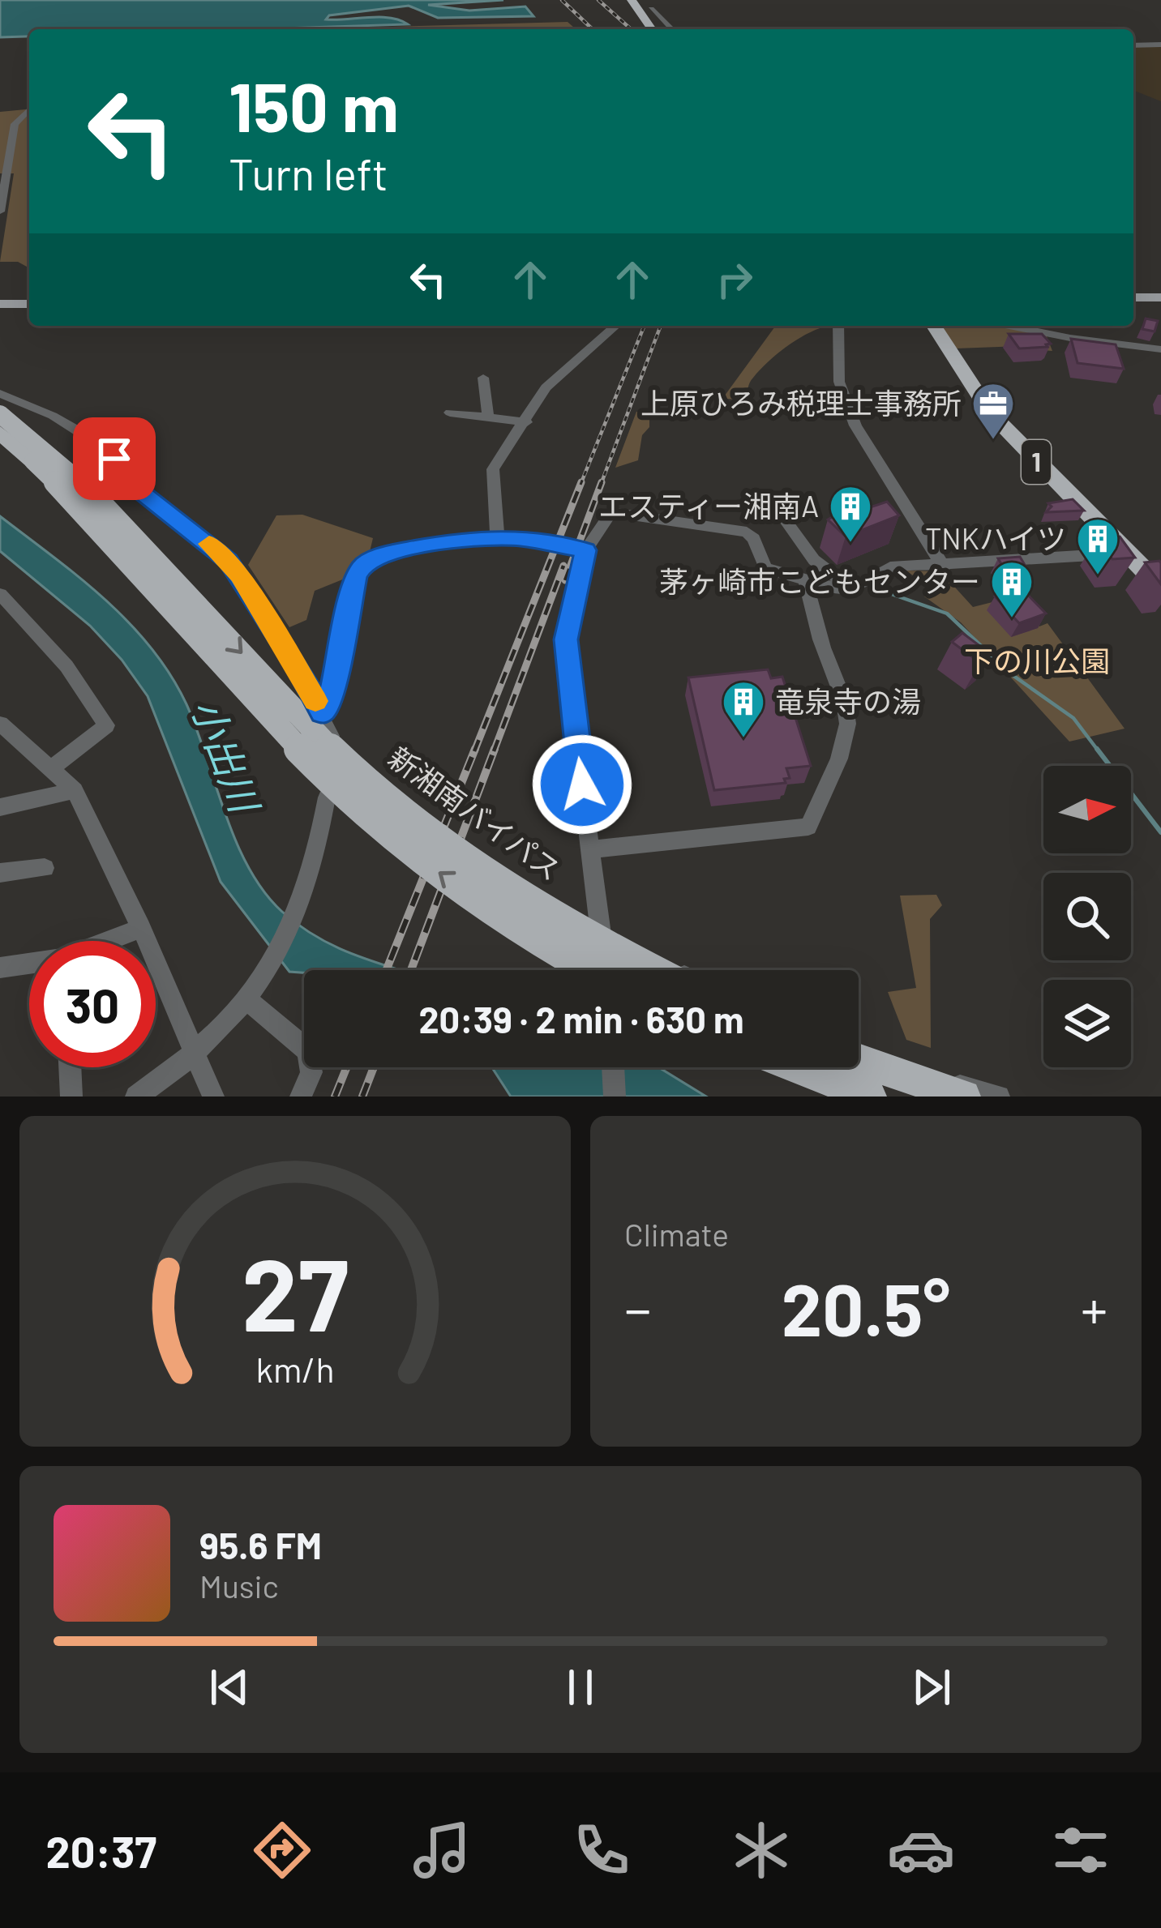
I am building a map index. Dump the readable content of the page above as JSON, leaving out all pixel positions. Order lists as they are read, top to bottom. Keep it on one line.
{"streets":{"highway":["1","新湘南バイパス"]},"water":["小出川"],"parks":["下の川公園"],"places":{"office":["上原ひろみ税理士事務所"],"building":["エスティー湘南A","TNKハイツ","茅ヶ崎市こどもセンター","竜泉寺の湯"]},"north":"right","page":{"turn":["150 m","Turn left"],"limit":"30","trip":"20:39 · 2 min · 630 m","tile":"Climate","heat":["−","20.5°","+"],"song":["95.6 FM","Music"],"tabs":"20:37","gauge":["27","km/h"]}}
